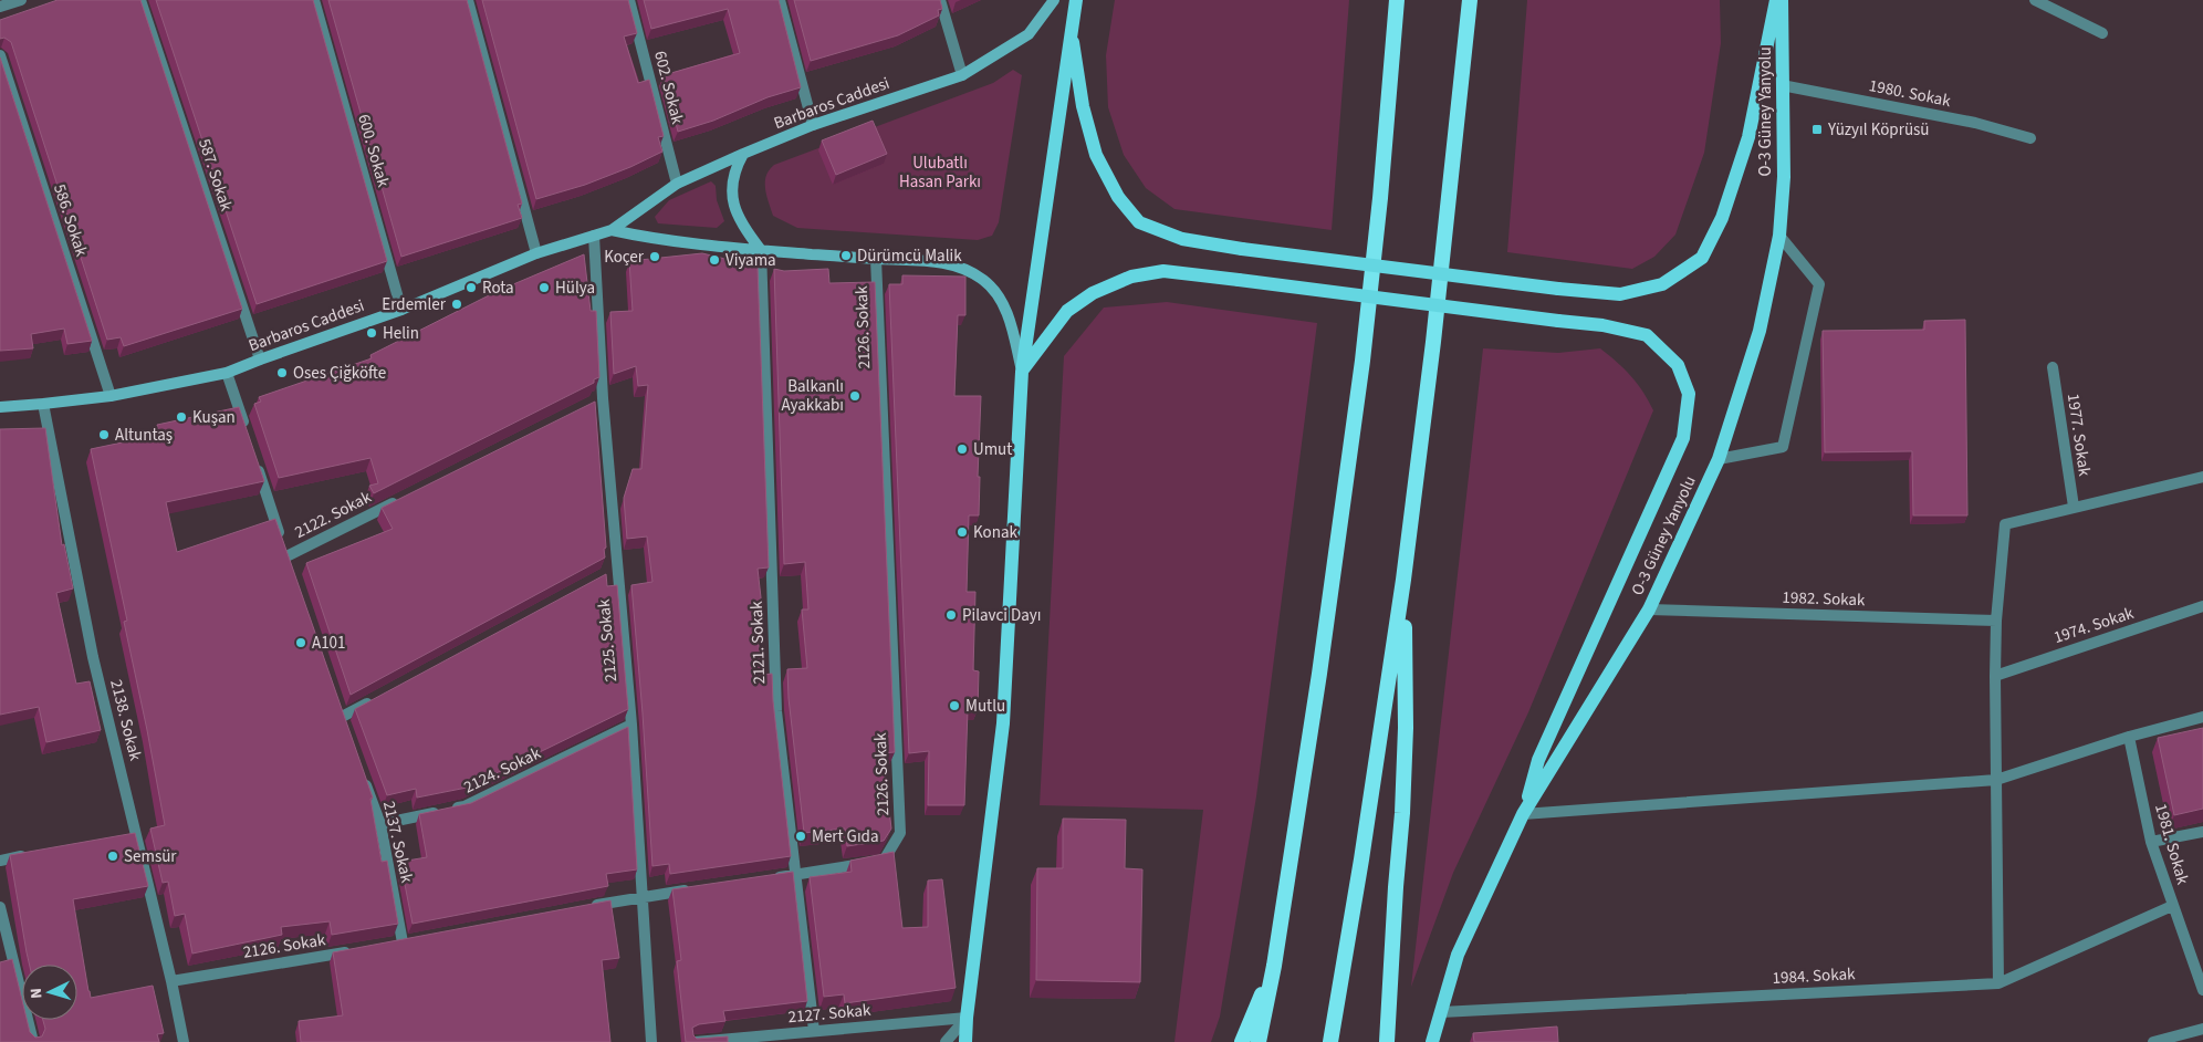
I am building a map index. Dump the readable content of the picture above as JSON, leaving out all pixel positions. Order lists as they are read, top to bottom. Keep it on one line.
{"streets":{"main road":["Barbaros Caddesi","O-3 Güney Yanyolu"],"street":["602. Sokak","1980. Sokak","600. Sokak","587. Sokak","586. Sokak","2126. Sokak","1977. Sokak","2122. Sokak","1982. Sokak","1974. Sokak","2125. Sokak","2121. Sokak","2138. Sokak","2124. Sokak","2137. Sokak","1981. Sokak","1984. Sokak","2127. Sokak"]},"crossings":[["602. Sokak","Barbaros Caddesi"],["1980. Sokak","O-3 Güney Yanyolu"],["Barbaros Caddesi","600. Sokak"],["Barbaros Caddesi","587. Sokak"],["Barbaros Caddesi","586. Sokak"],["Barbaros Caddesi","2126. Sokak"],["Barbaros Caddesi","2125. Sokak"],["Barbaros Caddesi","2121. Sokak"],["Barbaros Caddesi","2138. Sokak"],["O-3 Güney Yanyolu","1982. Sokak"],["O-3 Güney Yanyolu","1984. Sokak"],["2126. Sokak","2121. Sokak"],["2126. Sokak","2138. Sokak"],["2125. Sokak","2124. Sokak"],["2121. Sokak","2127. Sokak"],["2124. Sokak","2137. Sokak"],["1981. Sokak","1984. Sokak"]],"parks":["Ulubatlı Hasan Parkı"],"places":{"transit":["Yüzyıl Köprüsü"],"other":["Dürümcü Malik","Koçer","Viyama","Rota","Hülya","Erdemler","Helin","Oses Çiğköfte","Balkanlı Ayakkabı","Kuşan","Altuntaş","Umut","Konak","Pilavci Dayı","A101","Mutlu","Mert Gıda","Semsür"]},"north":"left"}
